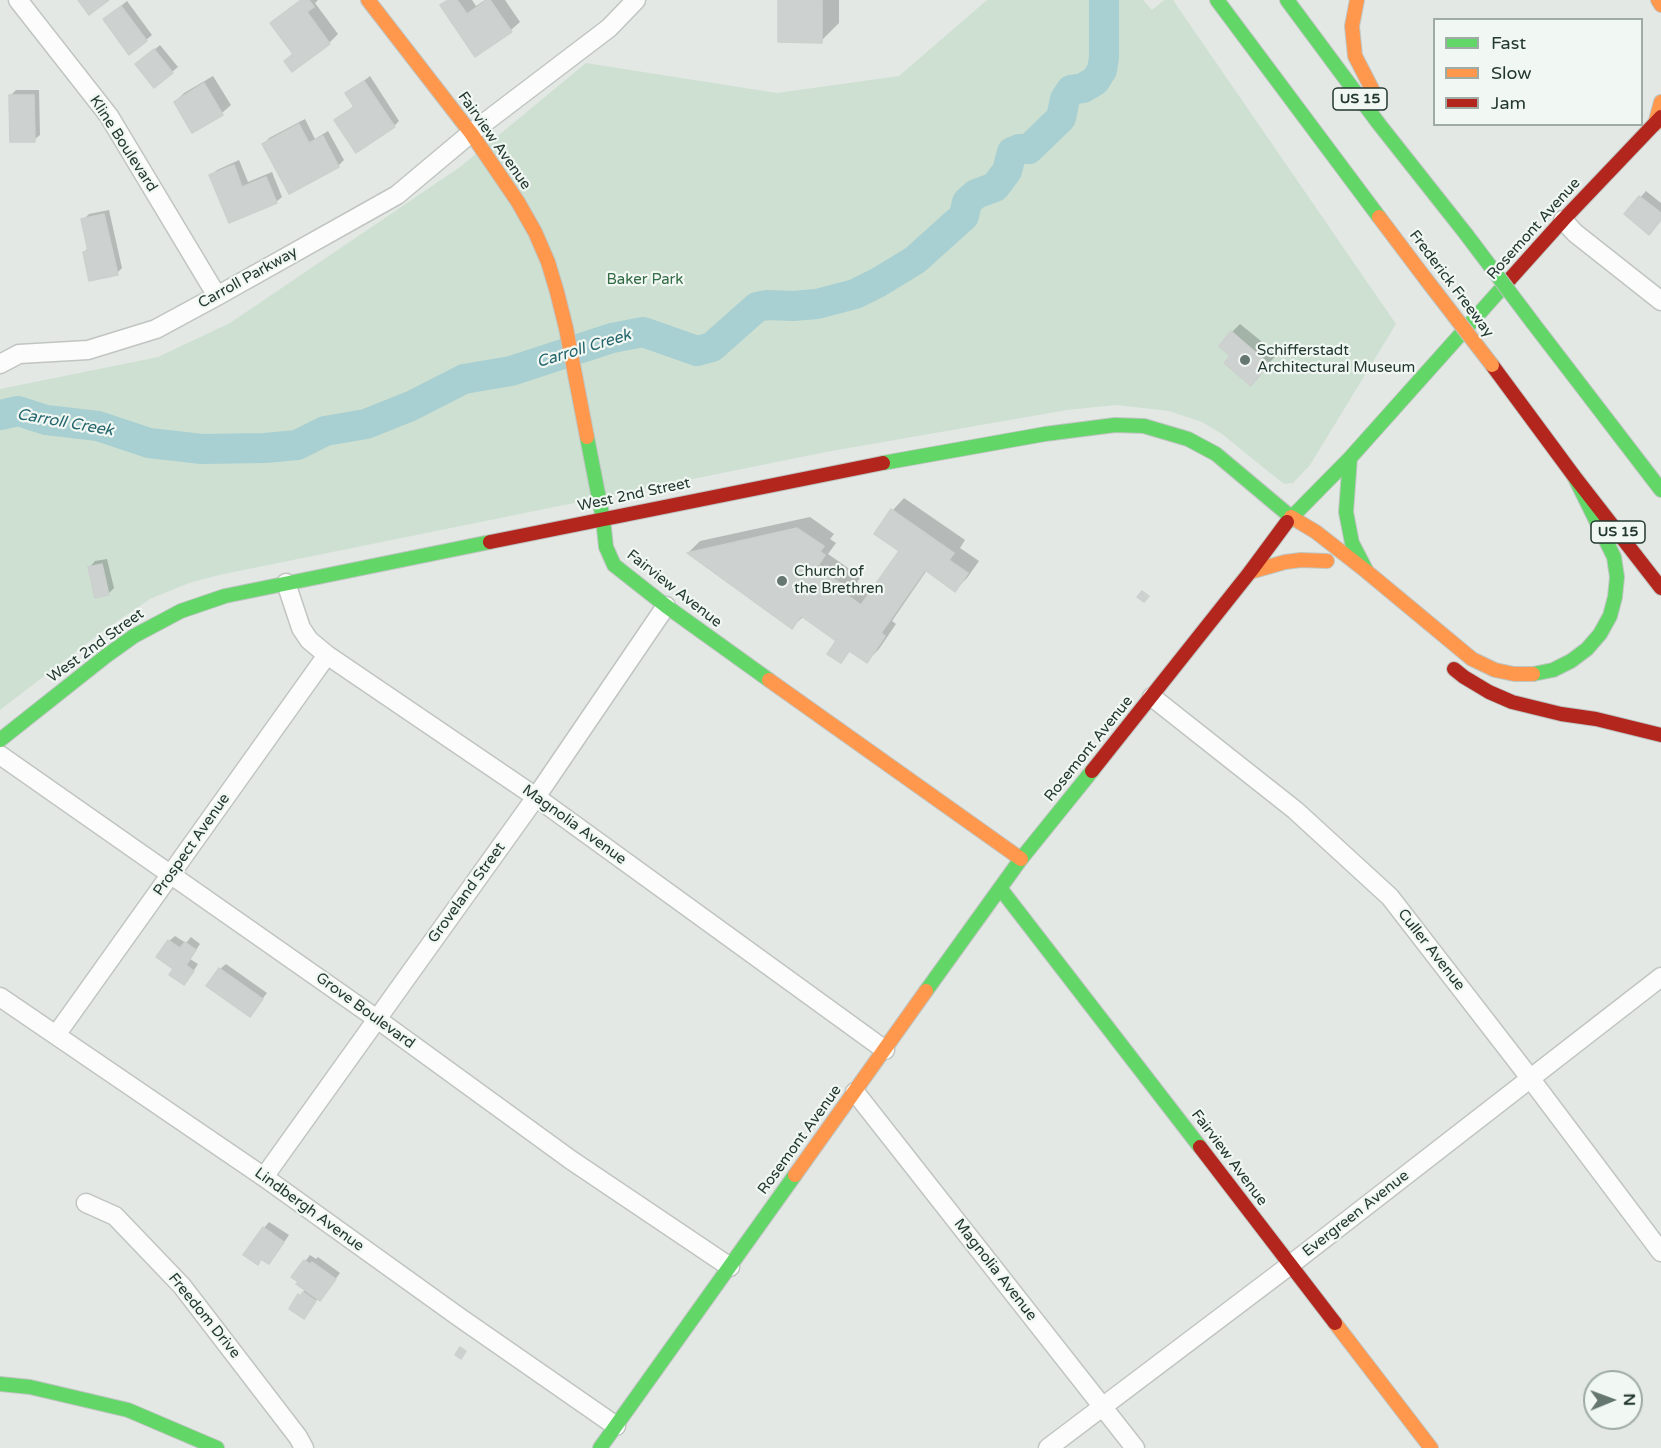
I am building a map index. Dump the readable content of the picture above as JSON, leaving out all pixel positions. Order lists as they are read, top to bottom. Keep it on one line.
{"streets":{"main road":["US 15","Fairview Avenue","Rosemont Avenue","Frederick Freeway","West 2nd Street"],"street":["Kline Boulevard","Carroll Parkway","Magnolia Avenue","Prospect Avenue","Groveland Street","Culler Avenue","Grove Boulevard","Lindbergh Avenue","Evergreen Avenue","Freedom Drive"]},"crossings":[["Fairview Avenue","Rosemont Avenue"],["Fairview Avenue","Carroll Parkway"],["Fairview Avenue","West 2nd Street"],["Fairview Avenue","Groveland Street"],["Fairview Avenue","Evergreen Avenue"],["Kline Boulevard","Carroll Parkway"],["Rosemont Avenue","West 2nd Street"],["Rosemont Avenue","Magnolia Avenue"],["Rosemont Avenue","Culler Avenue"],["Rosemont Avenue","Grove Boulevard"],["Rosemont Avenue","Lindbergh Avenue"],["West 2nd Street","Magnolia Avenue"],["Magnolia Avenue","Prospect Avenue"],["Magnolia Avenue","Groveland Street"],["Magnolia Avenue","Evergreen Avenue"],["Prospect Avenue","Grove Boulevard"],["Prospect Avenue","Lindbergh Avenue"],["Groveland Street","Grove Boulevard"],["Groveland Street","Lindbergh Avenue"],["Culler Avenue","Evergreen Avenue"]],"water":["Carroll Creek"],"parks":["Baker Park"],"places":["Schifferstadt Architectural Museum","Church of the Brethren"],"legend":["Fast","Slow","Jam"],"north":"right"}
